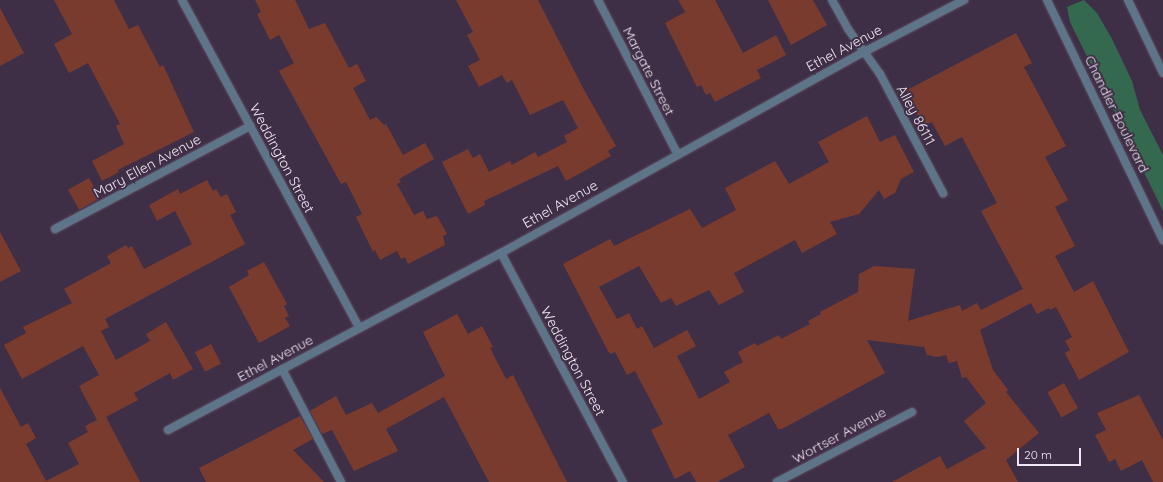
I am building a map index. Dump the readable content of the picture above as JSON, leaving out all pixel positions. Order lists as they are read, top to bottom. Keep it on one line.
{"streets":{"street":["Ethel Avenue","Margate Street","Chandler Boulevard","Alley 86111","Weddington Street","Mary Ellen Avenue","Wortser Avenue"]},"crossings":[["Ethel Avenue","Margate Street"],["Ethel Avenue","Alley 86111"],["Ethel Avenue","Weddington Street"],["Weddington Street","Mary Ellen Avenue"]],"scale_bar":"20 m"}
